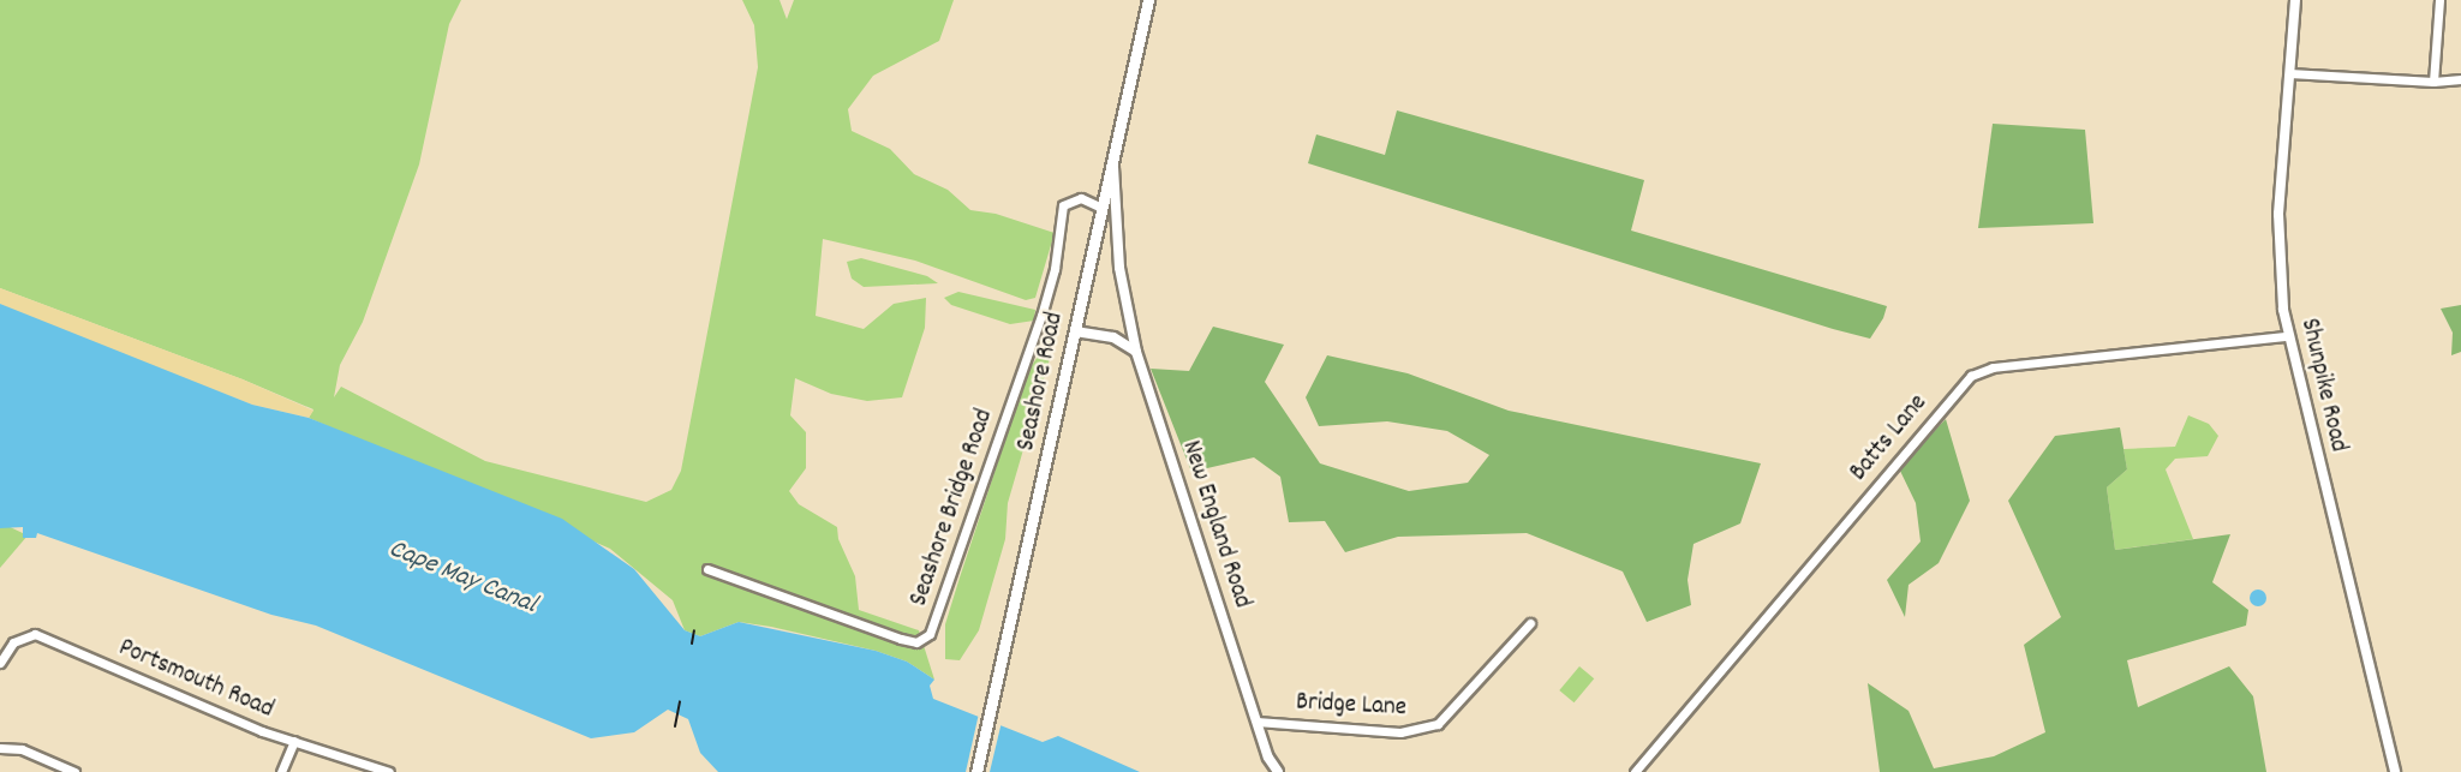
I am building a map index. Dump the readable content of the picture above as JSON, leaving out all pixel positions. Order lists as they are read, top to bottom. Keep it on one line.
{"streets":{"main road":["Seashore Road"],"street":["Shunpike Road","Batts Lane","Seashore Bridge Road","New England Road","Portsmouth Road","Bridge Lane"]},"crossings":[["Seashore Road","Seashore Bridge Road"],["Seashore Road","New England Road"],["Shunpike Road","Batts Lane"],["New England Road","Bridge Lane"]],"water":["Cape May Canal"]}
